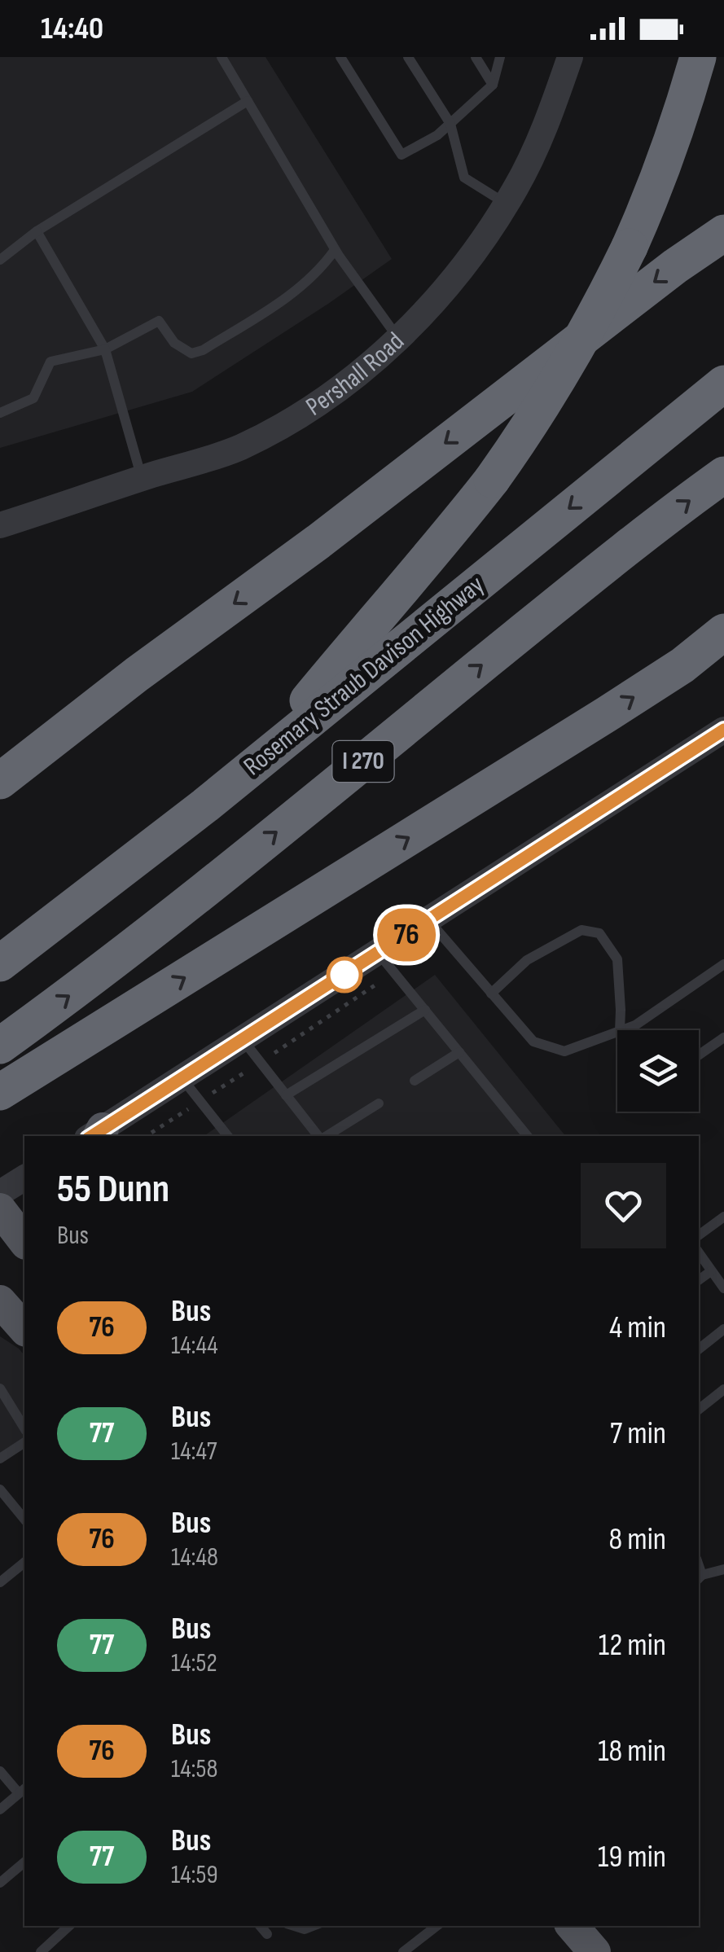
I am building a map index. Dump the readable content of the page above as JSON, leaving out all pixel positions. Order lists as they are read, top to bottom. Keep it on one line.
{"streets":{"highway":["Rosemary Straub Davison Highway","I 270"],"street":["Pershall Road"]},"lines":["bus line 76"],"page":{"status":"14:40","on_map":"76","heading":["55 Dunn","Bus"],"list":[{"mark":"76","name":"Bus","note":"14:44","value":"4 min"},{"mark":"77","name":"Bus","note":"14:47","value":"7 min"},{"mark":"76","name":"Bus","note":"14:48","value":"8 min"},{"mark":"77","name":"Bus","note":"14:52","value":"12 min"},{"mark":"76","name":"Bus","note":"14:58","value":"18 min"},{"mark":"77","name":"Bus","note":"14:59","value":"19 min"}]}}
